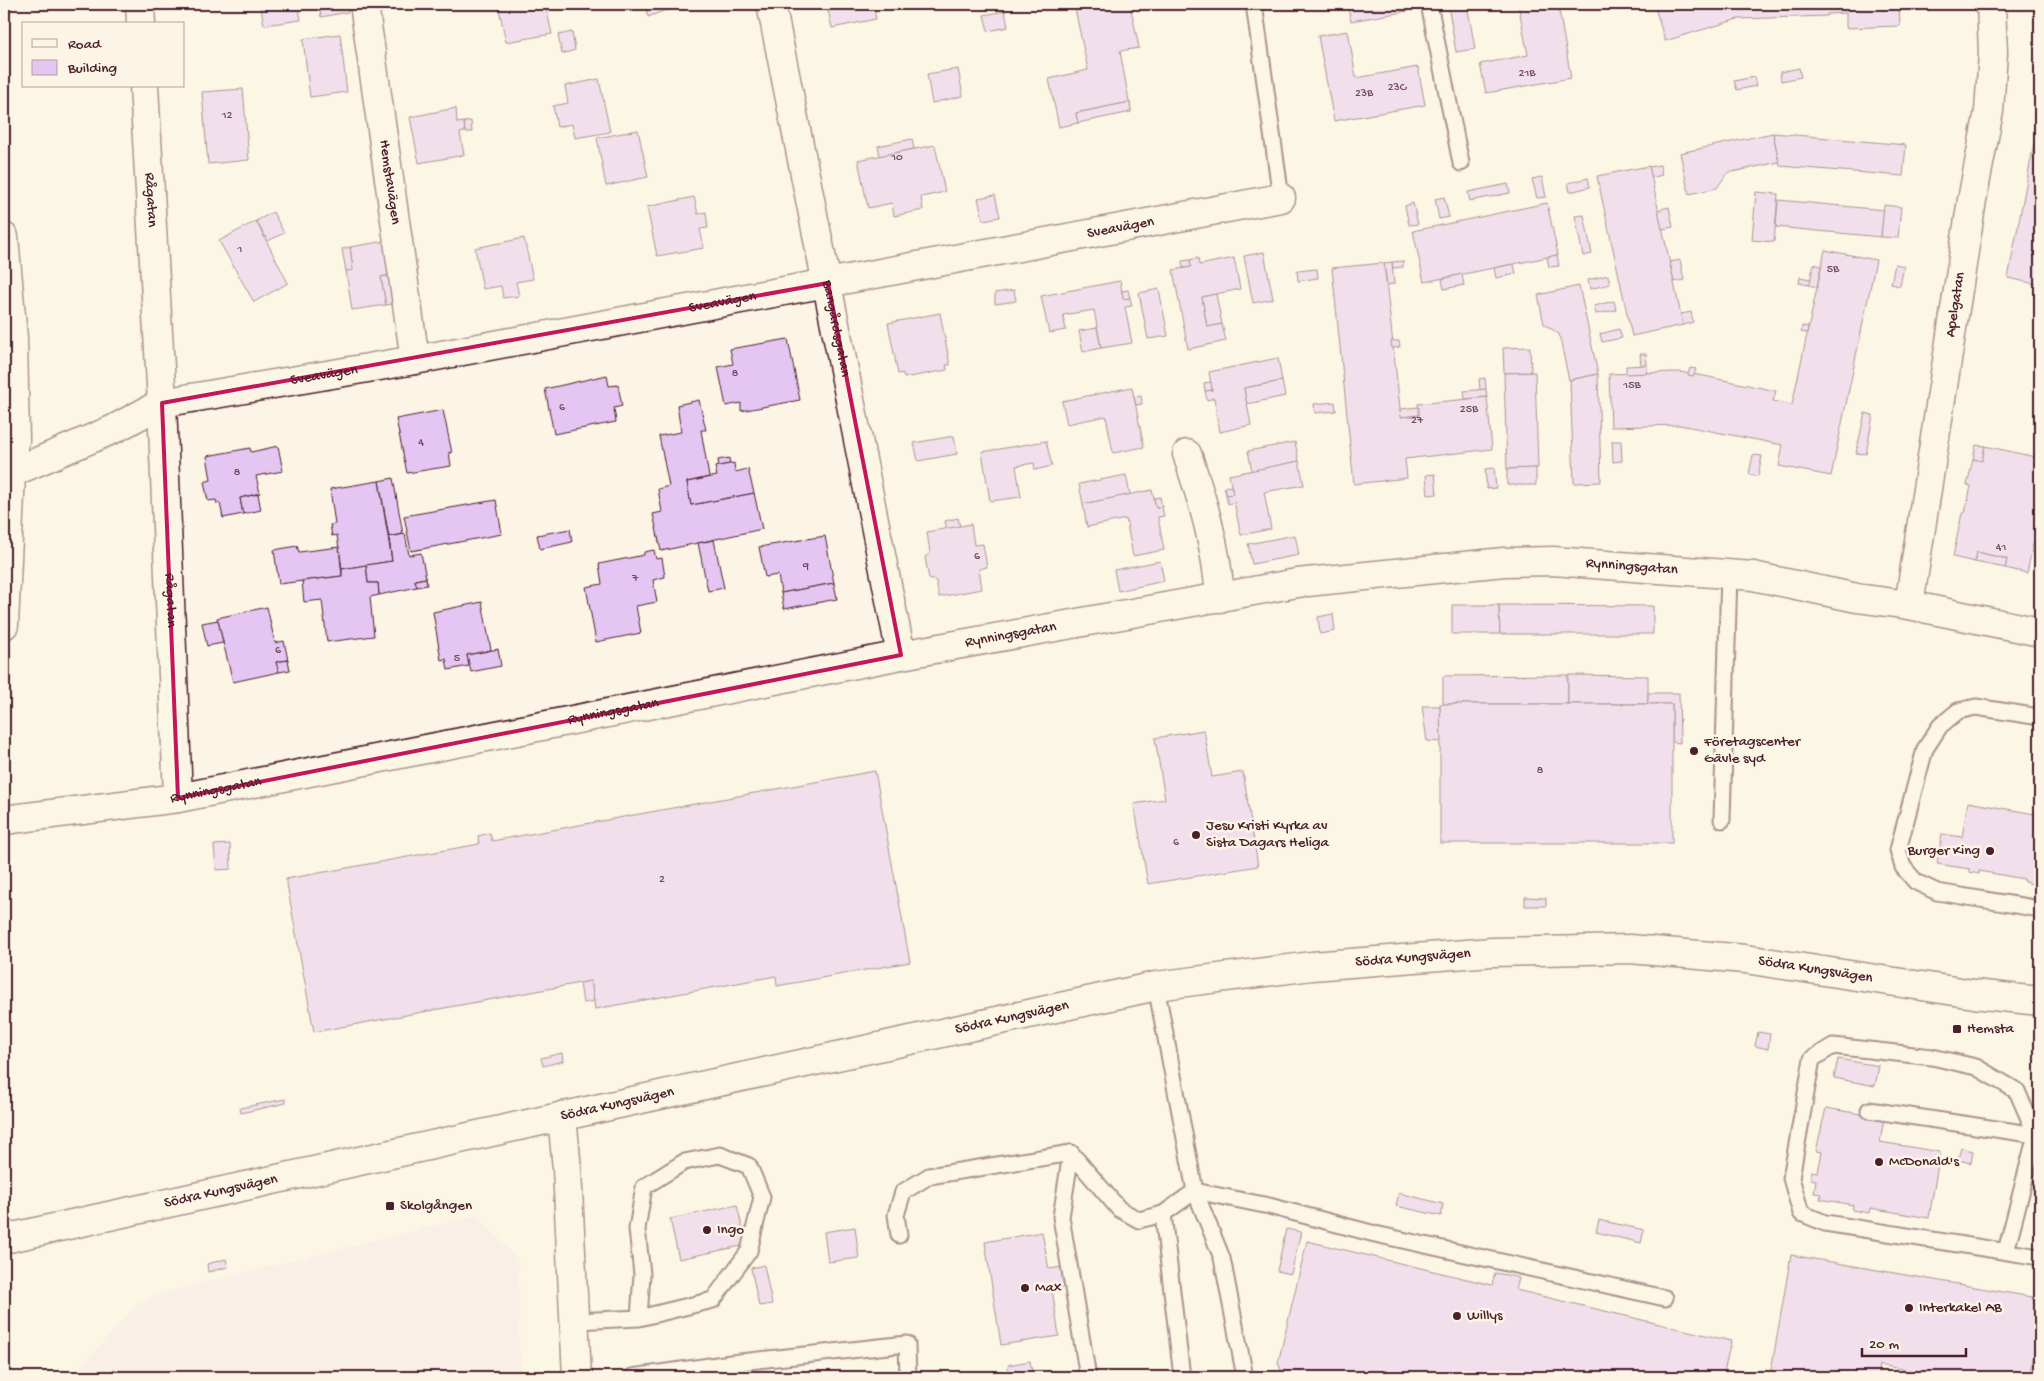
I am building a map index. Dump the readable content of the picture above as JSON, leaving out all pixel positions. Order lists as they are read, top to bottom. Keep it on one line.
{"streets":{"street":["Hemstavägen","Rågatan","Sveavägen","Apelgatan","Bangårdsgatan","Rynningsgatan","Södra Kungsvägen"]},"crossings":[["Hemstavägen","Sveavägen"],["Rågatan","Sveavägen"],["Rågatan","Rynningsgatan"],["Sveavägen","Bangårdsgatan"],["Apelgatan","Rynningsgatan"],["Bangårdsgatan","Rynningsgatan"]],"places":{"other":["Företagscenter Gävle syd","Jesu Kristi Kyrka av Sista Dagars Heliga","Burger King","McDonald's","Ingo","Max","Interkakel AB","Willys"],"transit":["Hemsta","Skolgången"]},"house_numbers":["21B","23C","23B","12","10","1","5B","8","15B","6","25B","27","4","8","41","6","9","7","6","5","8","6","2"],"legend":["Road","Building"],"scale_bar":"20 m"}
